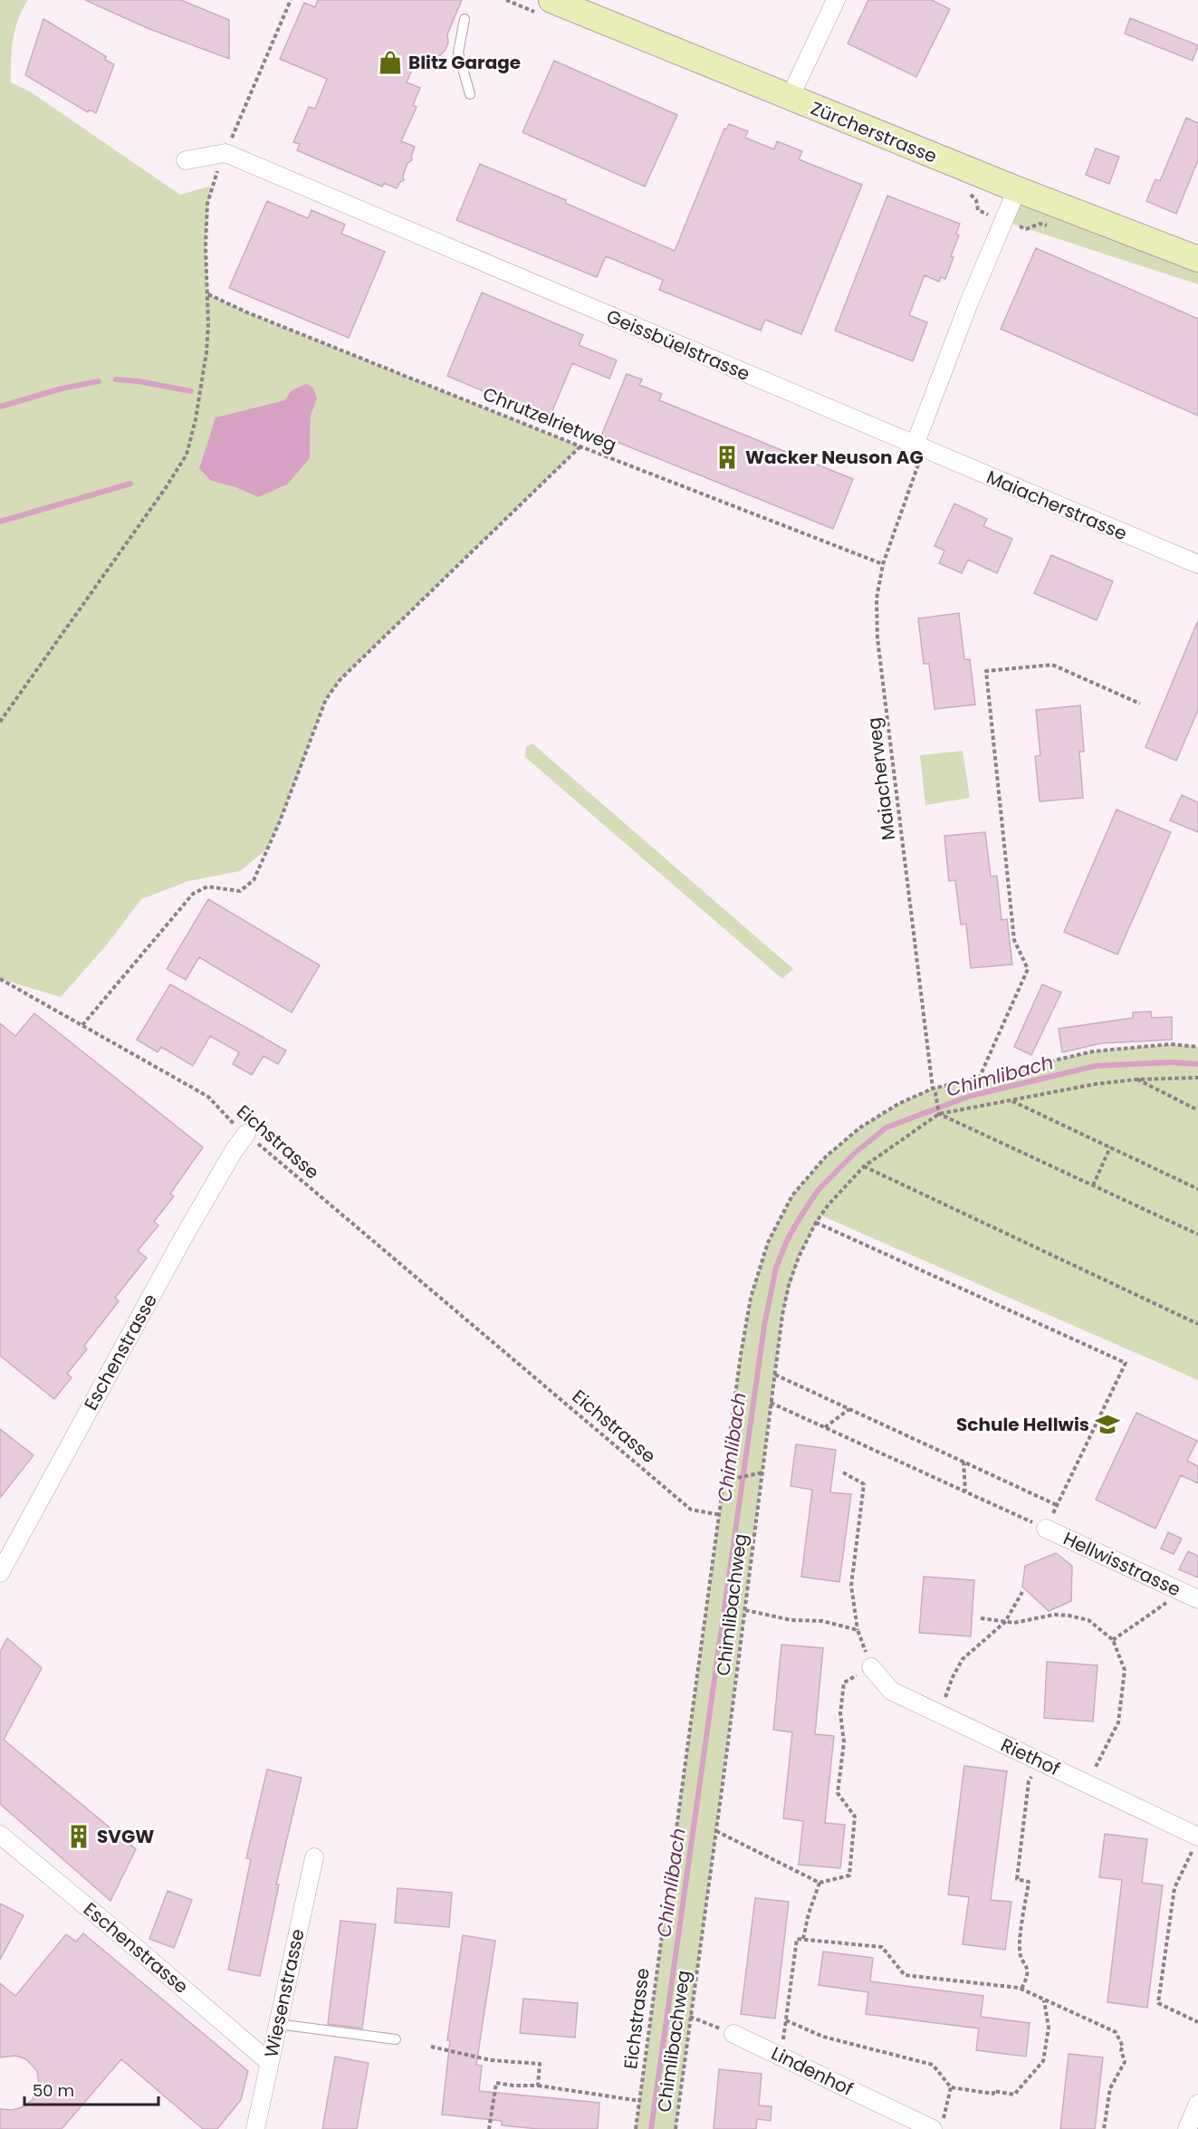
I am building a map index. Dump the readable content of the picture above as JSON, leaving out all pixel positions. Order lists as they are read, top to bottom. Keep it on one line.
{"streets":{"main road":["Zürcherstrasse"],"street":["Geissbüelstrasse","Maiacherstrasse","Eschenstrasse","Hellwisstrasse","Riethof","Wiesenstrasse","Lindenhof"],"path":["Chrutzelrietweg","Maiacherweg","Eichstrasse","Chimlibachweg"]},"crossings":[["Geissbüelstrasse","Maiacherstrasse"],["Geissbüelstrasse","Maiacherweg"],["Chrutzelrietweg","Maiacherweg"],["Maiacherstrasse","Maiacherweg"],["Maiacherweg","Chimlibachweg"],["Eichstrasse","Eschenstrasse"],["Eschenstrasse","Wiesenstrasse"]],"water":["Chimlibach"],"places":{"shop":["Blitz Garage"],"building":["Wacker Neuson AG","SVGW"],"school or university":["Schule Hellwis"]},"scale_bar":"50 m"}
